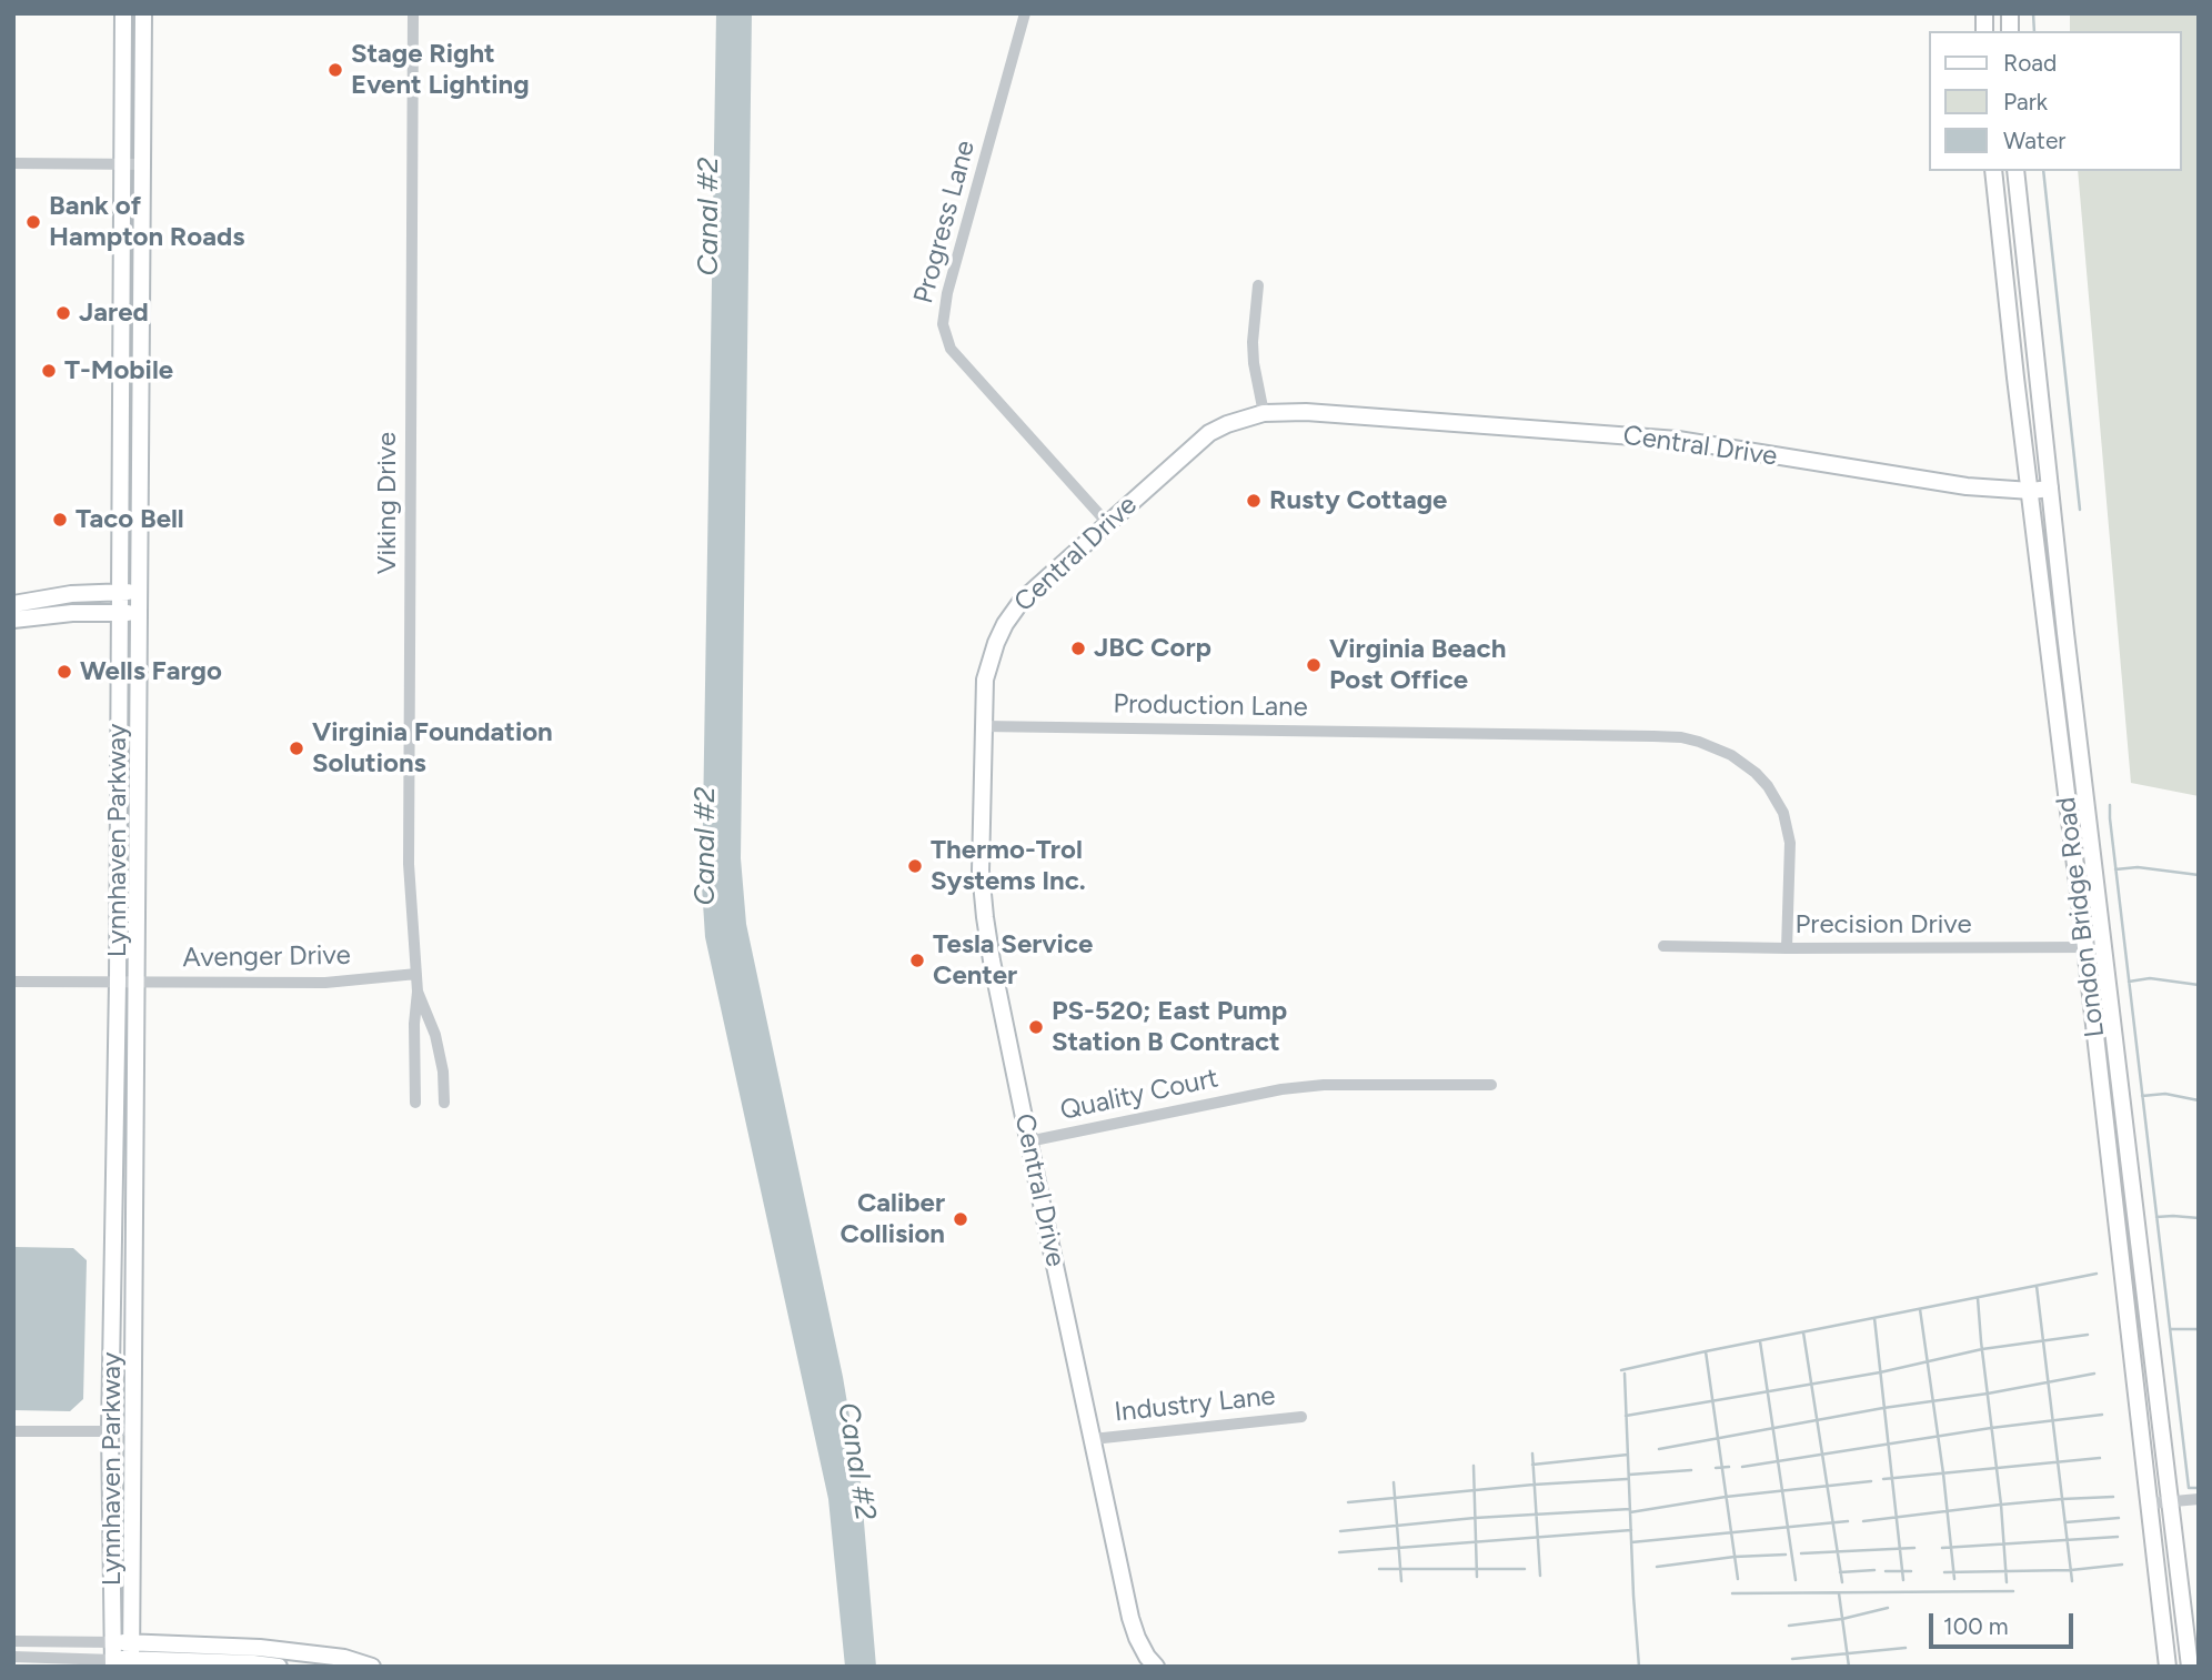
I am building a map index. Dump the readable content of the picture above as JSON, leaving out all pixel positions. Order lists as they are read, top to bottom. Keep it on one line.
{"streets":{"main road":["Central Drive","Lynnhaven Parkway","London Bridge Road"],"street":["Progress Lane","Viking Drive","Production Lane","Precision Drive","Avenger Drive","Quality Court","Industry Lane"]},"crossings":[["Progress Lane","Central Drive"],["Central Drive","Production Lane"],["Central Drive","London Bridge Road"],["Central Drive","Quality Court"],["Central Drive","Industry Lane"],["Viking Drive","Avenger Drive"],["Production Lane","Precision Drive"],["Lynnhaven Parkway","Avenger Drive"],["London Bridge Road","Precision Drive"]],"water":["Canal #2"],"places":["Stage Right Event Lighting","Bank of Hampton Roads","Jared","T-Mobile","Rusty Cottage","Taco Bell","JBC Corp","Virginia Beach Post Office","Wells Fargo","Virginia Foundation Solutions","Thermo-Trol Systems Inc.","Tesla Service Center","PS-520; East Pump Station B Contract","Caliber Collision"],"legend":["Road","Park","Water"],"scale_bar":"100 m"}
